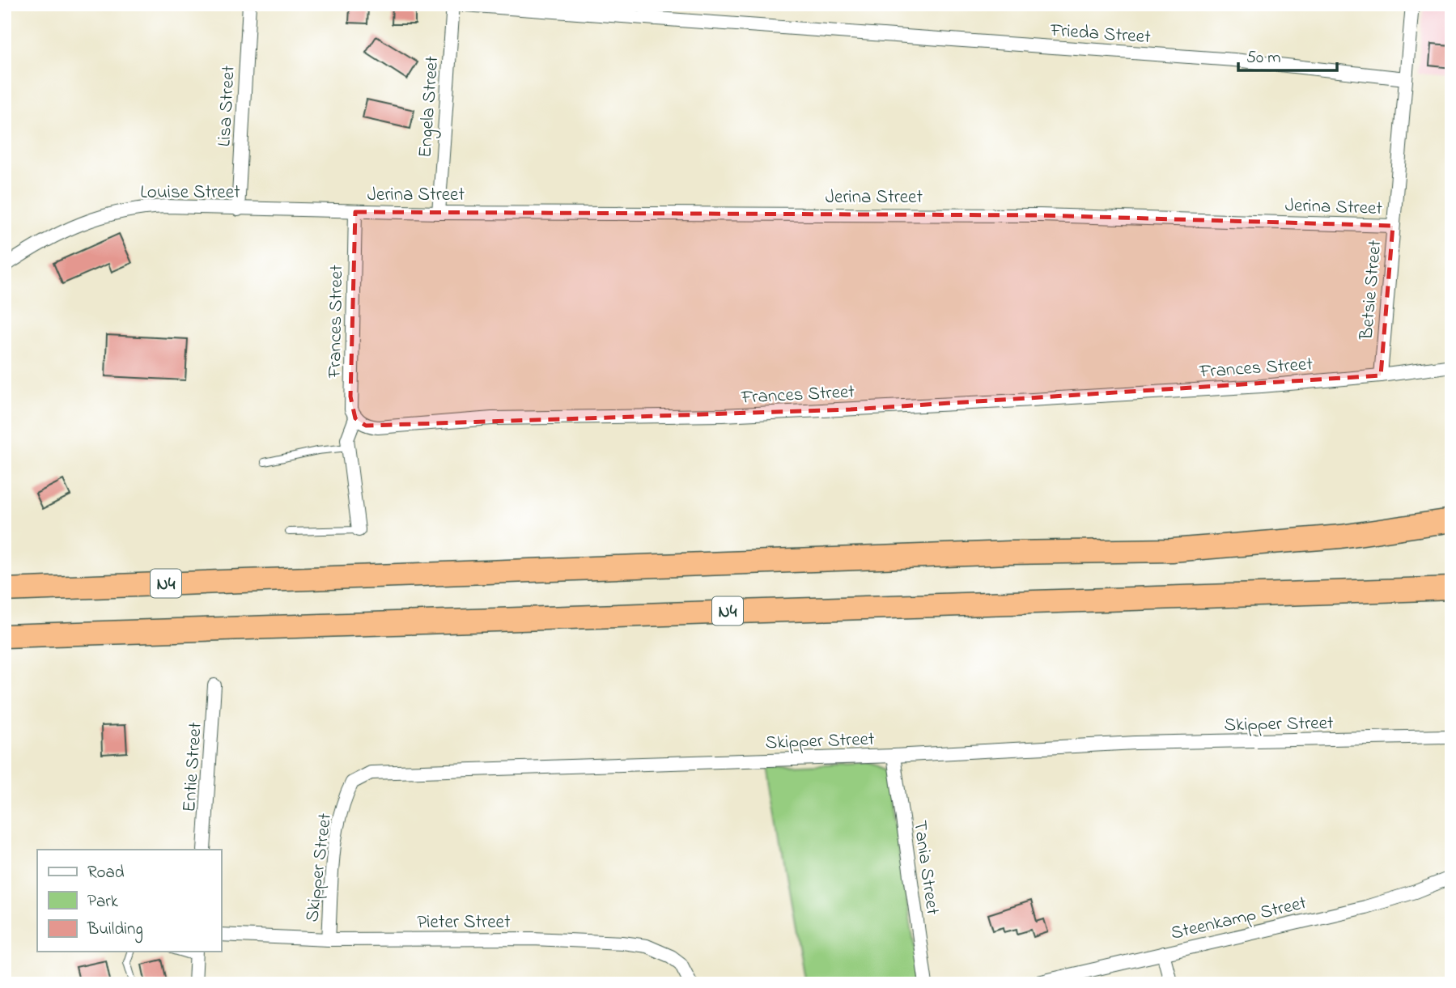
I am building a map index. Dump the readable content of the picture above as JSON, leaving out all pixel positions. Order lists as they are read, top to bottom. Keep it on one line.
{"streets":{"highway":["N4"],"street":["Frieda Street","Lisa Street","Engela Street","Louise Street","Jerina Street","Betsie Street","Frances Street","Skipper Street","Entie Street","Tania Street","Steenkamp Street","Pieter Street"]},"crossings":[["Frieda Street","Engela Street"],["Frieda Street","Betsie Street"],["Lisa Street","Louise Street"],["Engela Street","Jerina Street"],["Louise Street","Jerina Street"],["Louise Street","Frances Street"],["Jerina Street","Betsie Street"],["Jerina Street","Frances Street"],["Betsie Street","Frances Street"],["Skipper Street","Tania Street"],["Skipper Street","Pieter Street"]],"legend":["Road","Park","Building"],"scale_bar":"50 m"}
